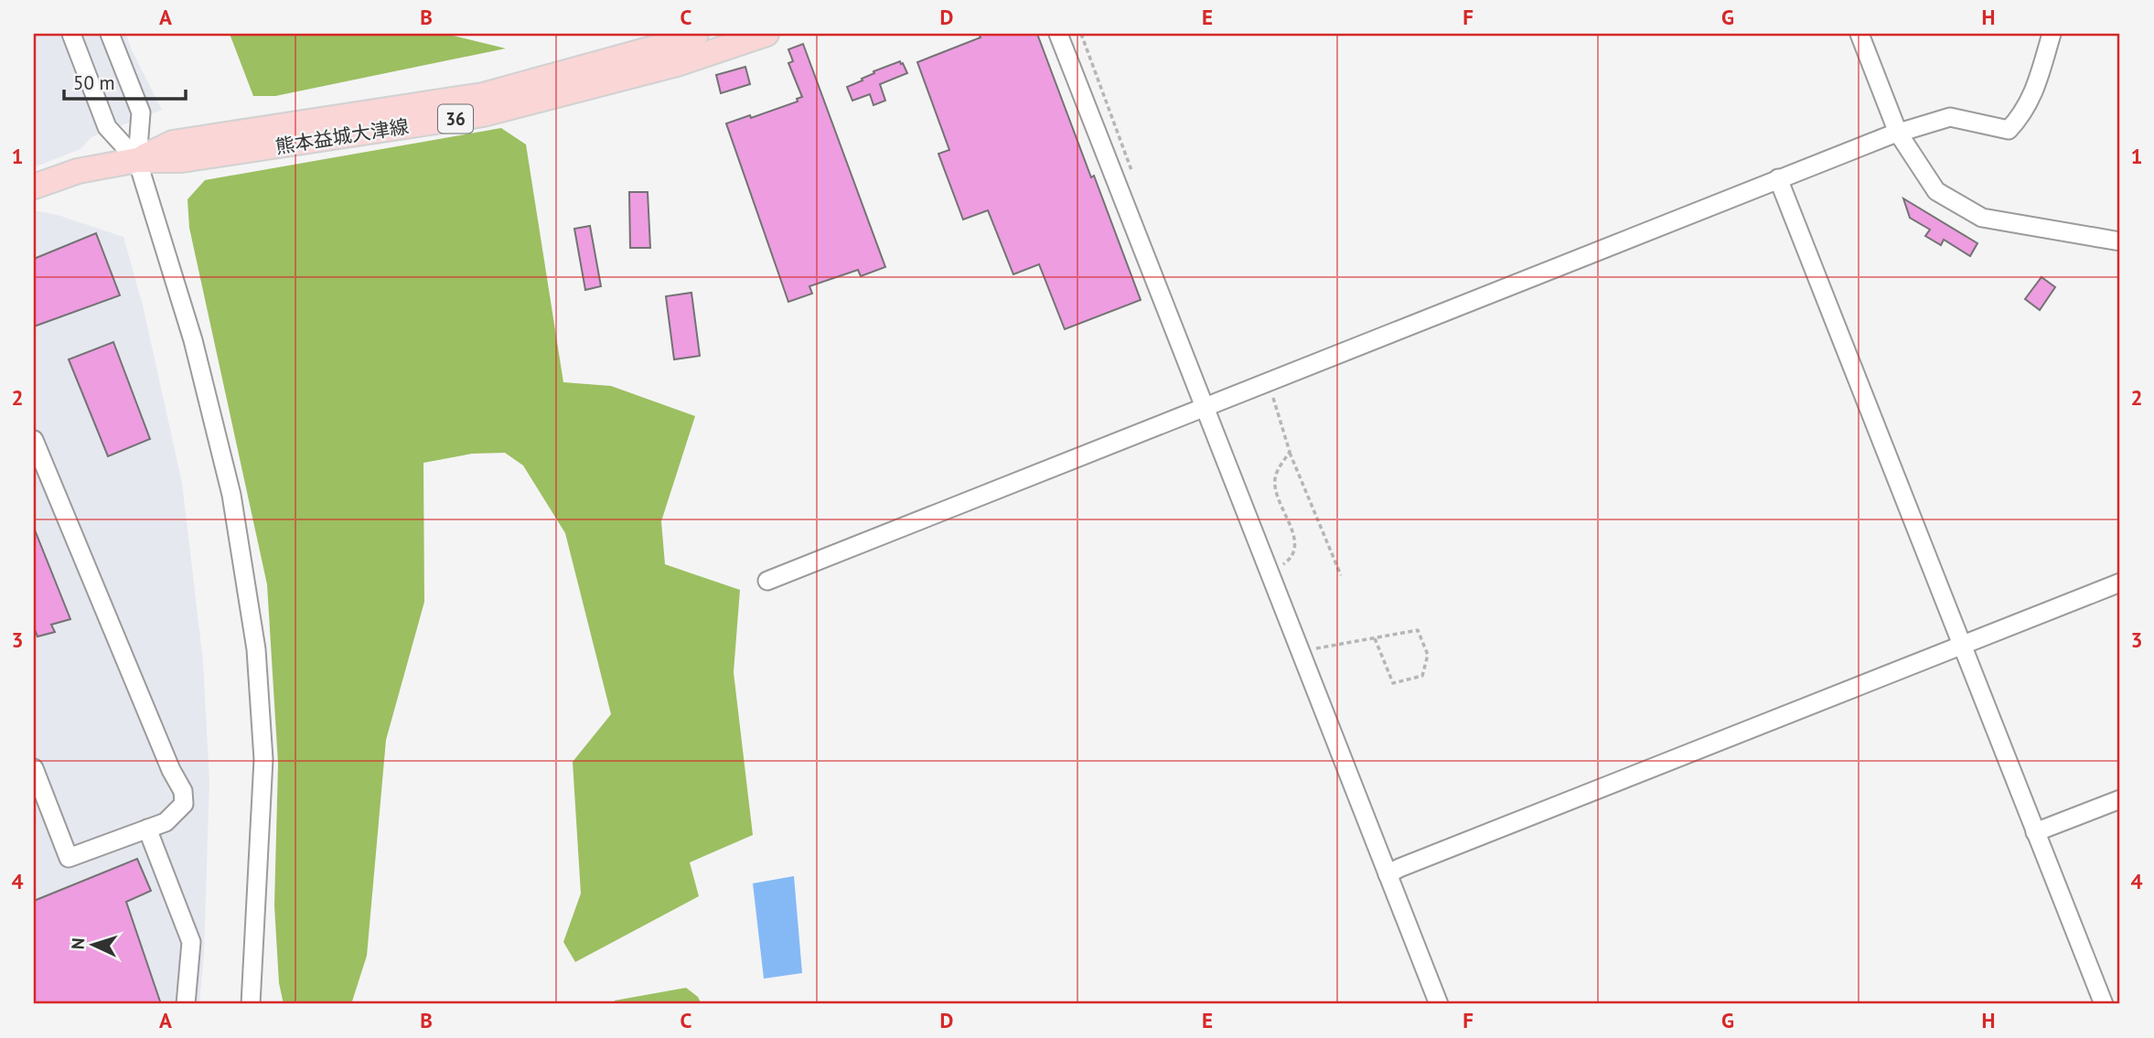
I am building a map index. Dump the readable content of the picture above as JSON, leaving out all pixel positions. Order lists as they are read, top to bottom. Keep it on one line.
{"streets":{"main road":["36","熊本益城大津線"]},"scale_bar":"50 m","north":"left","grid":{"columns":["A","B","C","D","E","F","G","H"],"rows":["1","2","3","4"]}}
